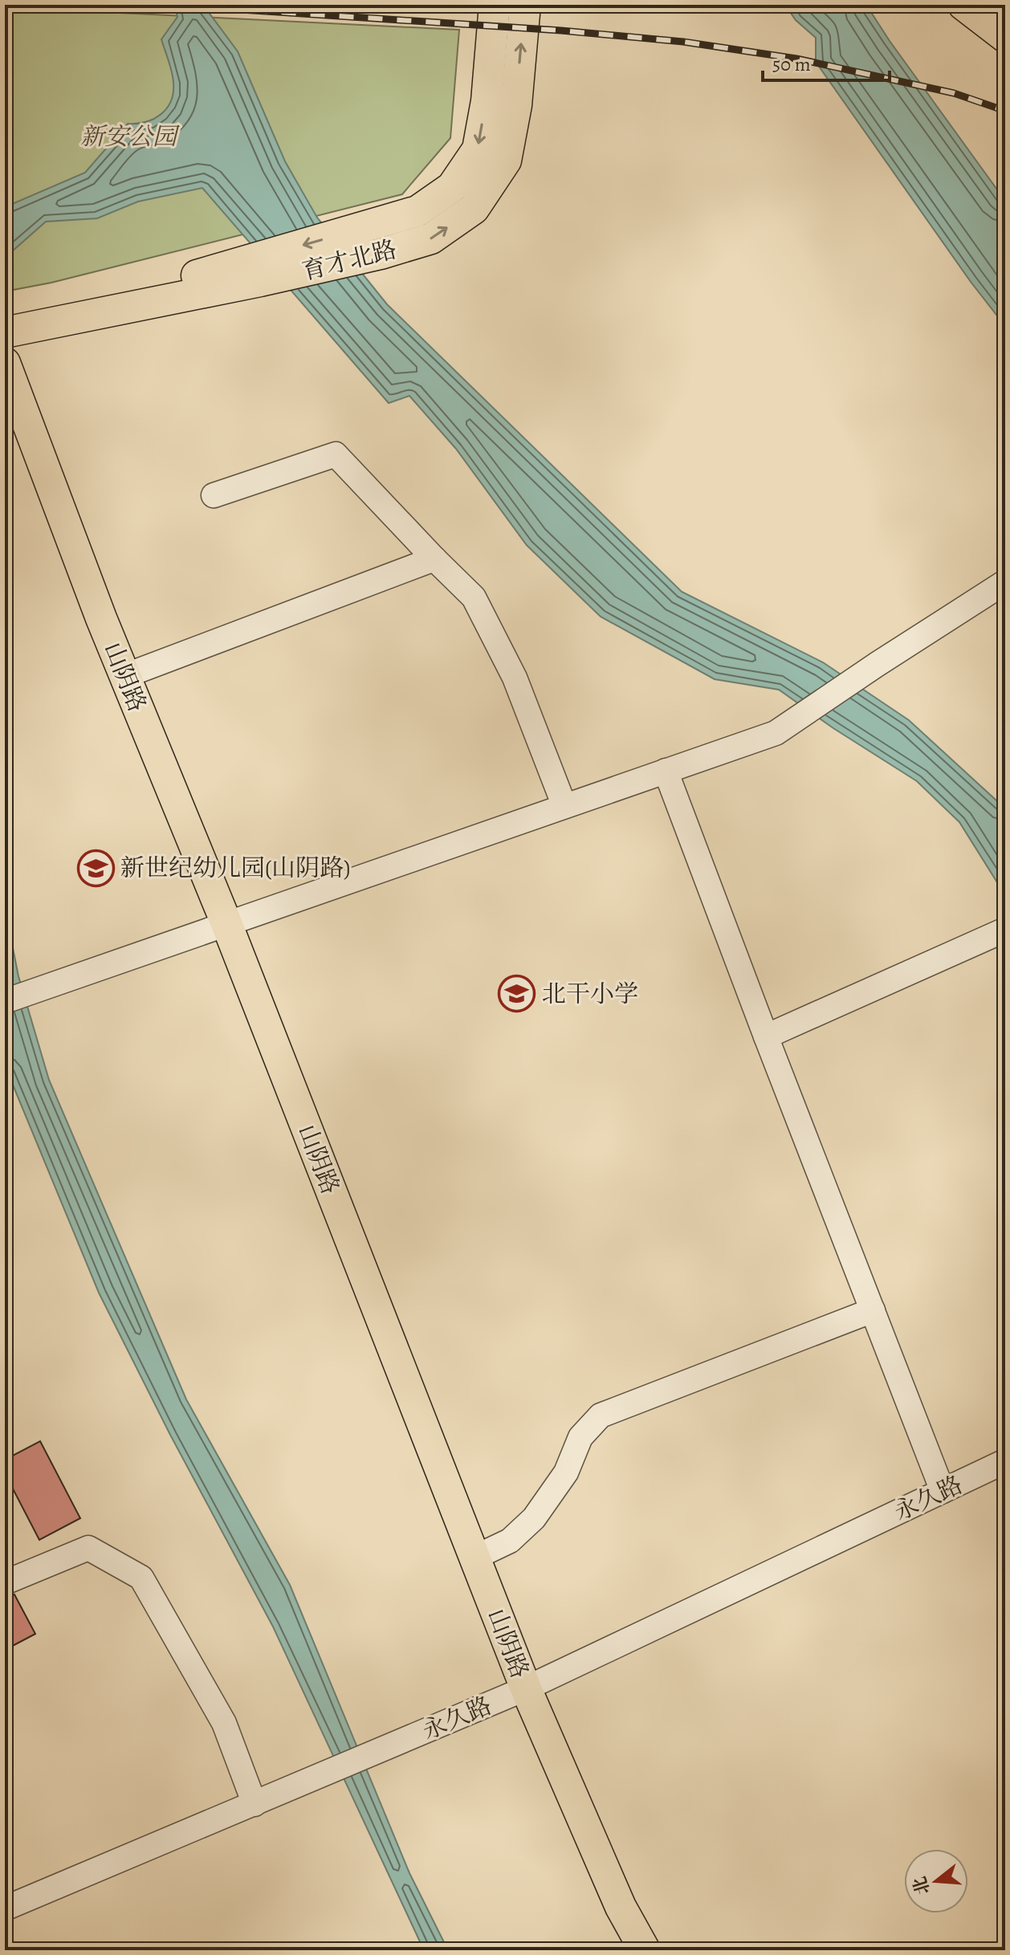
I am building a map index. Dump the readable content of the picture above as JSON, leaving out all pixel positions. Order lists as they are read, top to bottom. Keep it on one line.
{"streets":{"main road":["育才北路","山阴路"],"street":["永久路"]},"crossings":[["山阴路","永久路"]],"parks":["新安公园"],"places":{"school or university":["新世纪幼儿园(山阴路)","北干小学"]},"scale_bar":"50 m","north":"left"}
